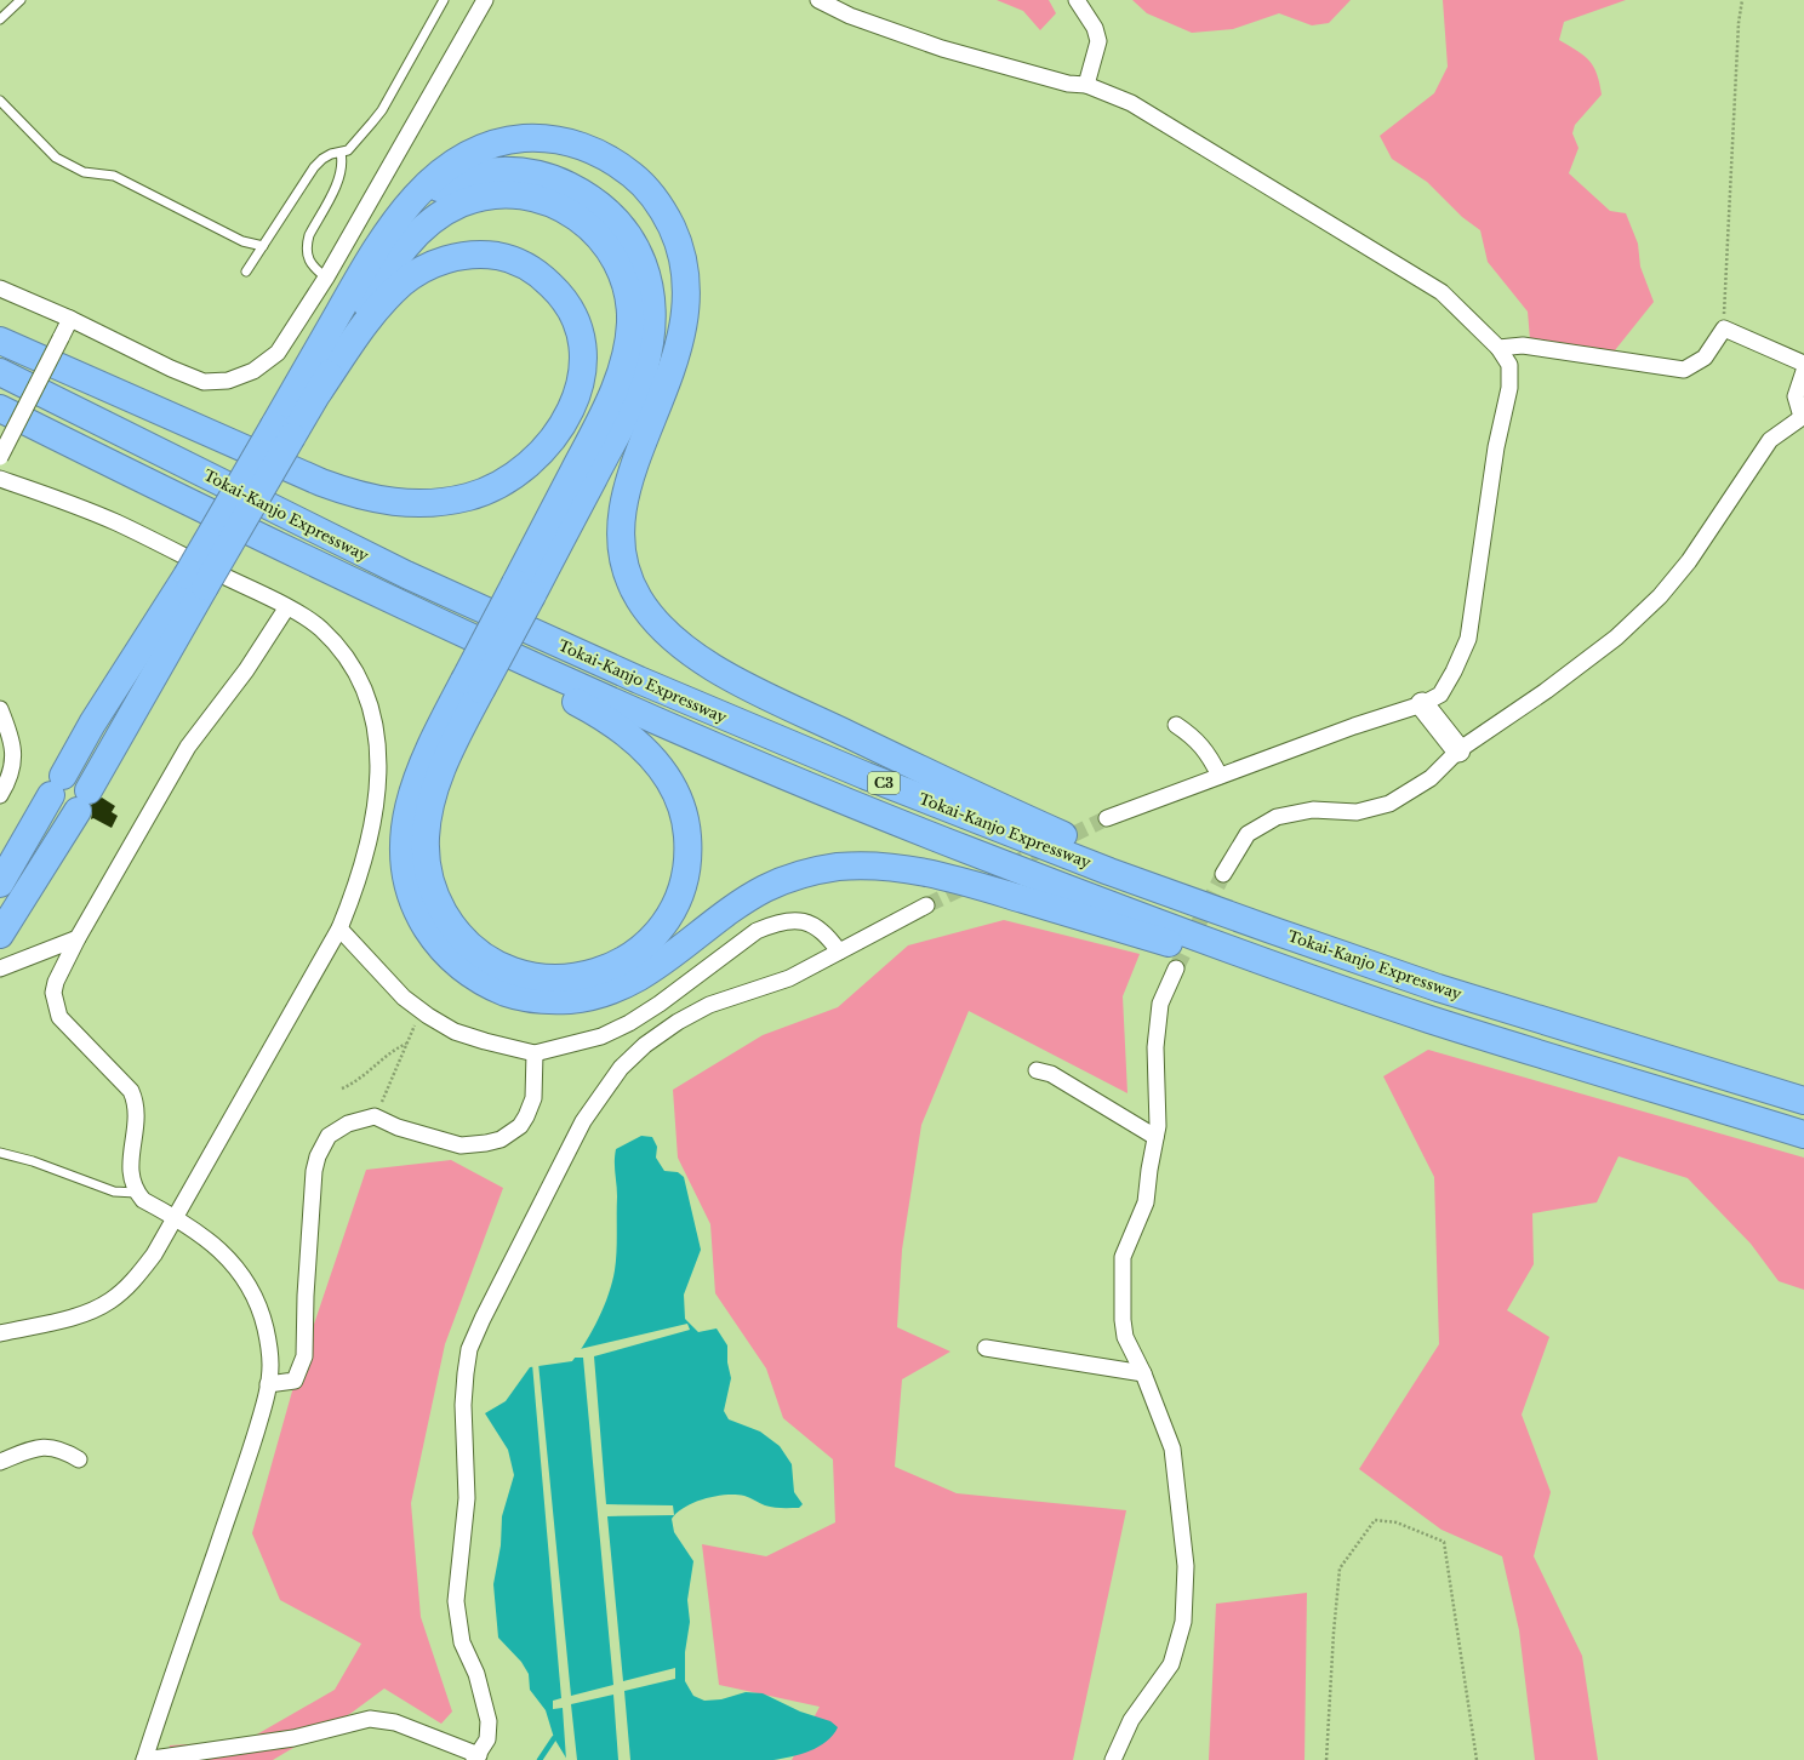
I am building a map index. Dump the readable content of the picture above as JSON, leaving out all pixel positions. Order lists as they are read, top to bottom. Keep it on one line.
{"streets":{"highway":["Tokai-Kanjo Expressway","C3"]}}
